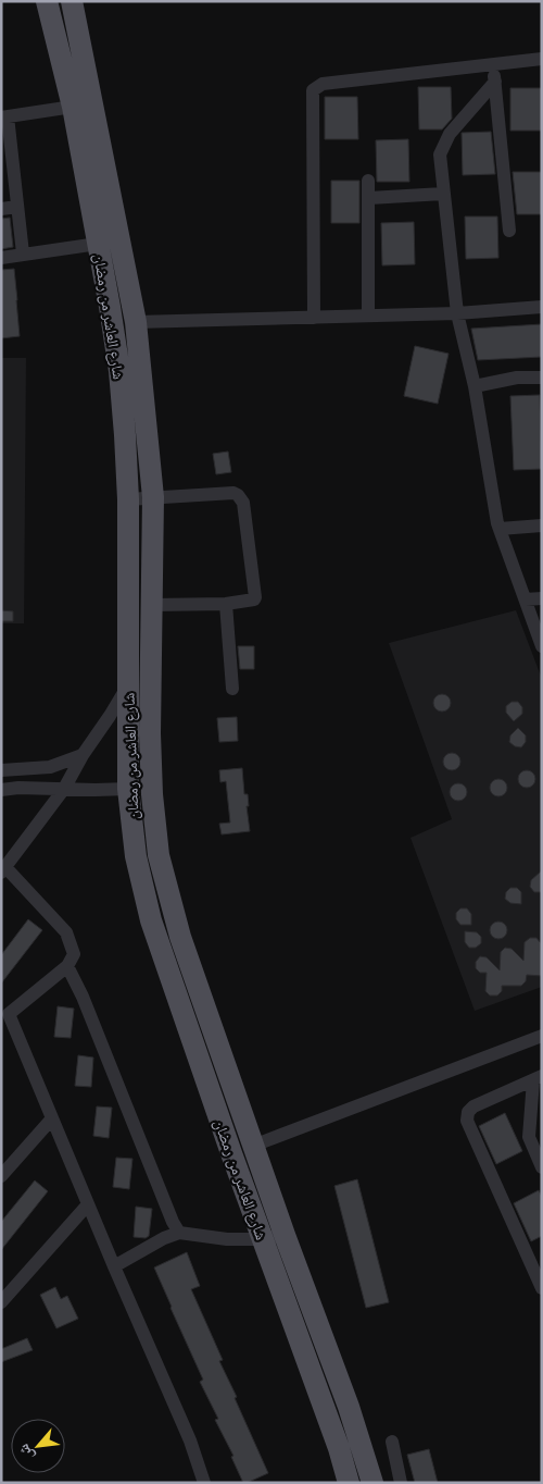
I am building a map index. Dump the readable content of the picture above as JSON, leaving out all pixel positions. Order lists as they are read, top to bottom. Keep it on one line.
{"streets":{"main road":["شارع العاشر من رمضان"]},"north":"bottom left"}
